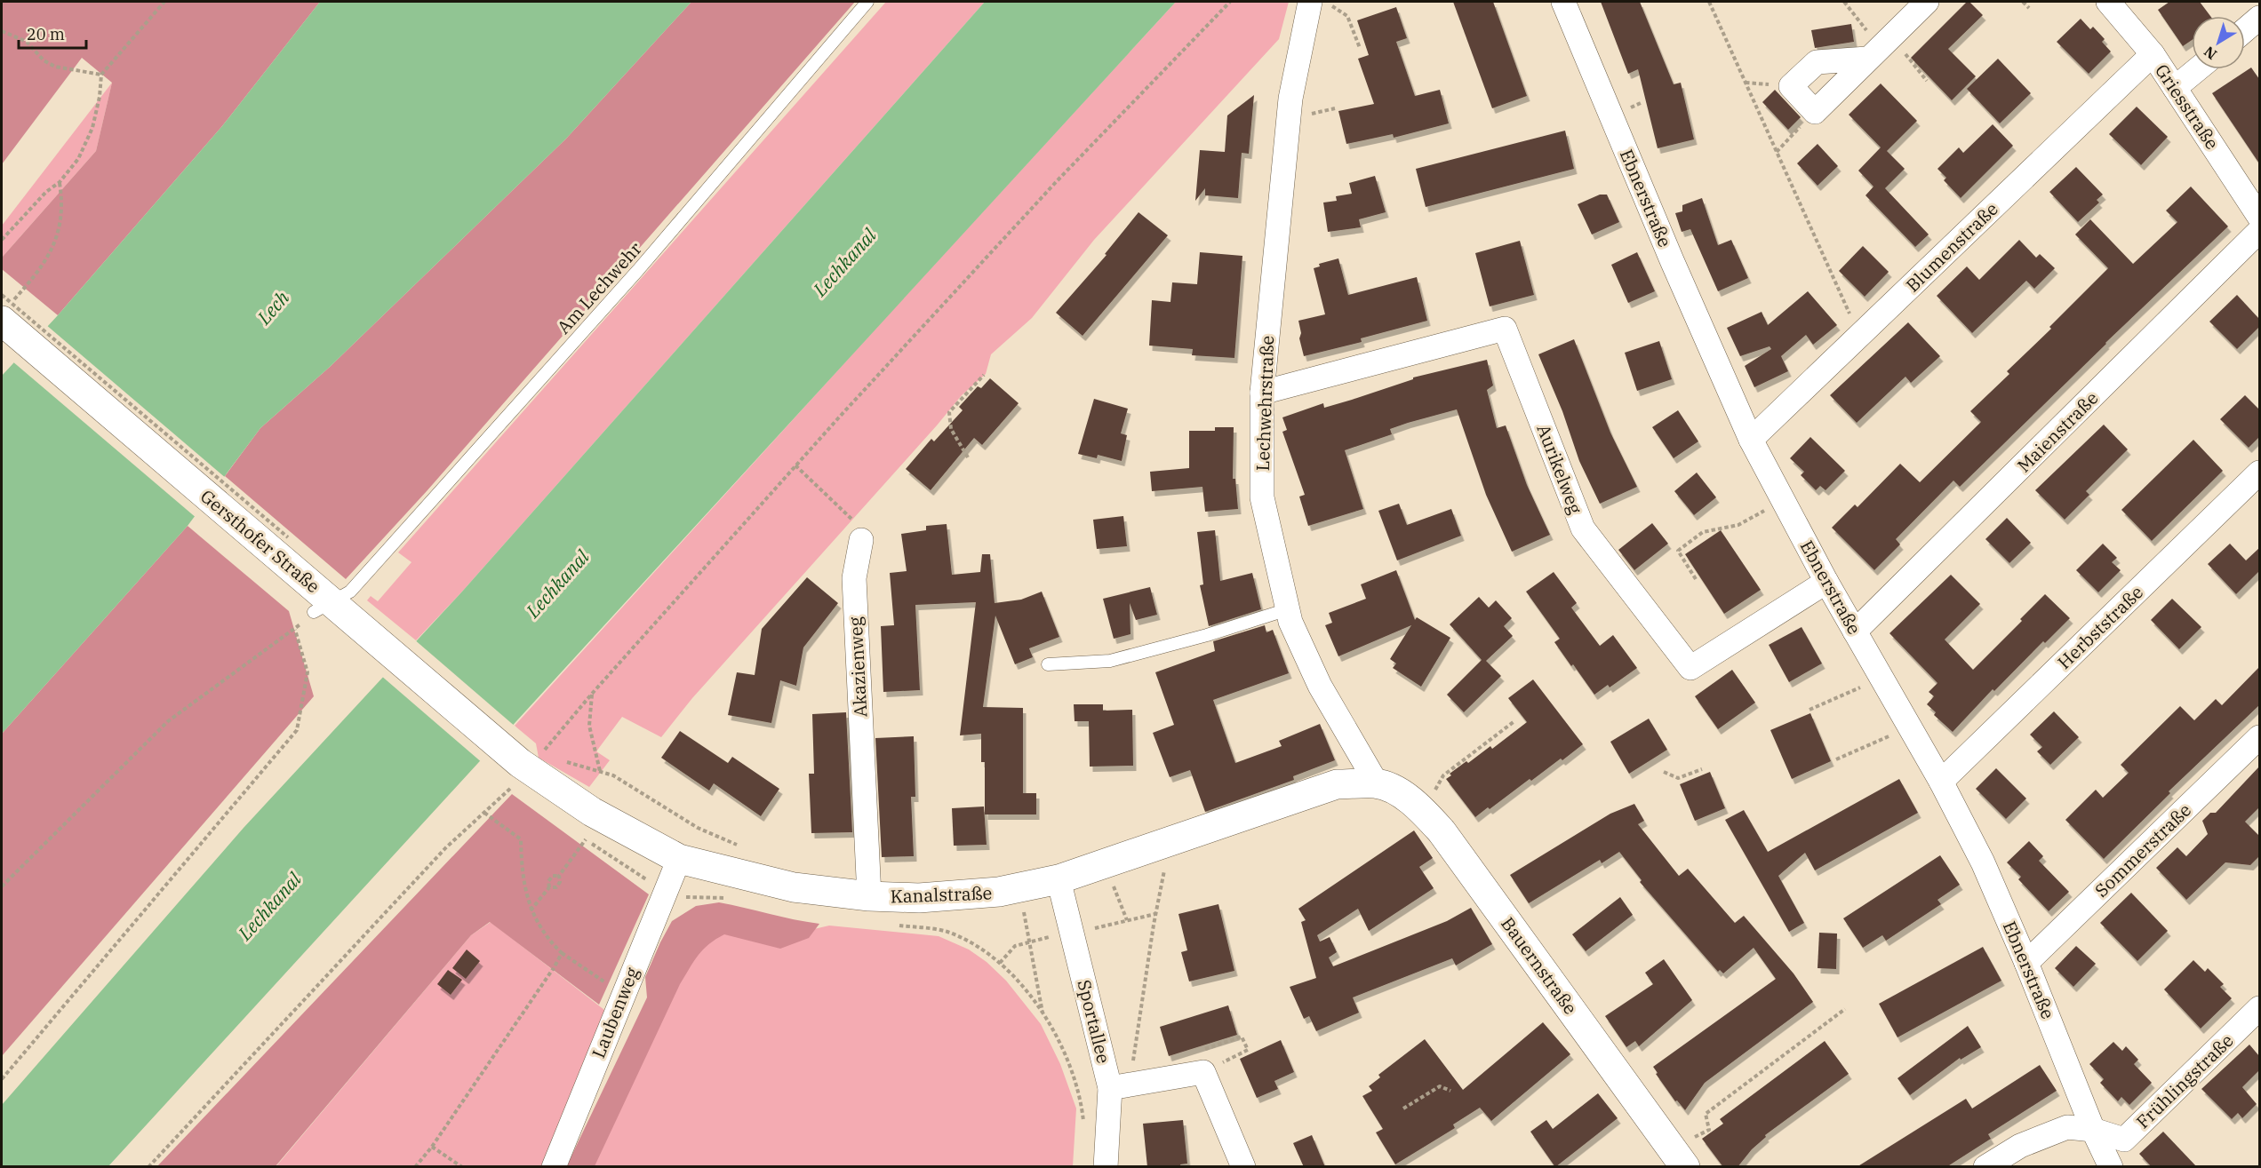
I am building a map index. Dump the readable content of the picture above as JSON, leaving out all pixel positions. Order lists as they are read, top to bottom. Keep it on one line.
{"streets":{"main road":["Gersthofer Straße","Kanalstraße","Bauernstraße"],"street":["Griesstraße","Ebnerstraße","Blumenstraße","Lechwehrstraße","Maienstraße","Aurikelweg","Herbststraße","Akazienweg","Sommerstraße","Laubenweg","Sportallee","Frühlingstraße"],"lane":["Am Lechwehr"]},"crossings":[["Griesstraße","Blumenstraße"],["Ebnerstraße","Blumenstraße"],["Ebnerstraße","Maienstraße"],["Ebnerstraße","Aurikelweg"],["Ebnerstraße","Herbststraße"],["Ebnerstraße","Sommerstraße"],["Ebnerstraße","Frühlingstraße"],["Am Lechwehr","Gersthofer Straße"],["Lechwehrstraße","Aurikelweg"],["Lechwehrstraße","Kanalstraße"],["Lechwehrstraße","Bauernstraße"],["Gersthofer Straße","Kanalstraße"],["Akazienweg","Kanalstraße"],["Kanalstraße","Bauernstraße"],["Kanalstraße","Laubenweg"],["Kanalstraße","Sportallee"]],"water":["Lechkanal","Lech"],"scale_bar":"20 m","north":"bottom left"}
